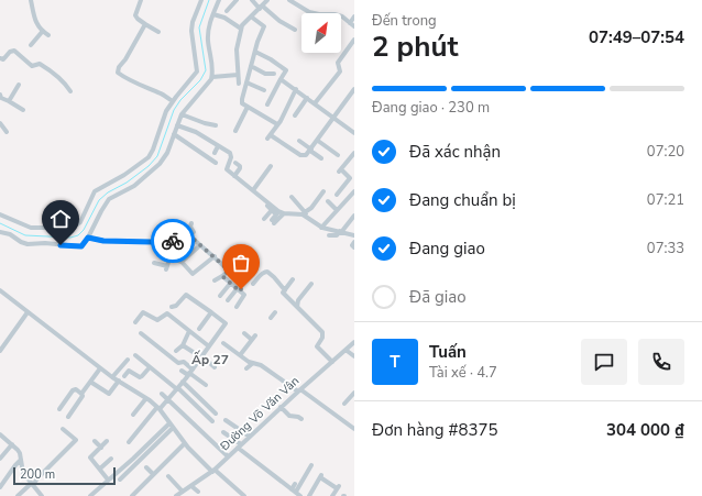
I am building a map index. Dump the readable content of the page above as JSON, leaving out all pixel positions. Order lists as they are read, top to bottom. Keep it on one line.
{"streets":{"street":["Đường Võ Văn Vân"]},"districts":["Ấp 27"],"scale_bar":"200 m","north":"top right","page":{"heading":["2 phút","Đến trong","07:49–07:54"],"panel":["Tuấn","Tài xế · 4.7","Đơn hàng #8375","304 000 ₫"],"bar":"Đang giao · 230 m","list":[["Đã xác nhận","07:20"],["Đang chuẩn bị","07:21"],["Đang giao","07:33"],"Đã giao"],"round":"T","scale":"200 m"}}
